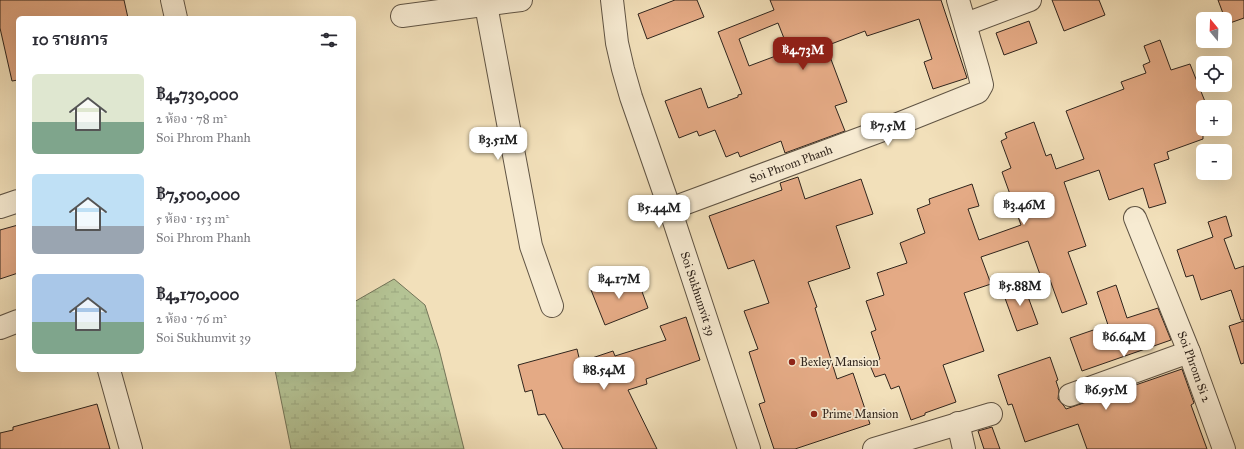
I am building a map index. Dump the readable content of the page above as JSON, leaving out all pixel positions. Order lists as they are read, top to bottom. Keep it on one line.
{"streets":{"street":["Soi Phrom Phanh","Soi Sukhumvit 39","Soi Phrom Si 2"]},"crossings":[["Soi Phrom Phanh","Soi Sukhumvit 39"]],"places":["Bexley Mansion","Prime Mansion"],"north":"top","page":{"map_buttons":["+","−"],"heading":"10 รายการ","price":["฿4.73M","฿7.5M","฿3.51M","฿3.46M","฿5.44M","฿4.17M","฿5.88M","฿6.64M","฿8.54M","฿6.95M"],"list":[{"name":"฿4,730,000","note":"2 ห้อง · 78 m² · Soi Phrom Phanh"},{"name":"฿7,500,000","note":"5 ห้อง · 153 m² · Soi Phrom Phanh"},{"name":"฿4,170,000","note":"2 ห้อง · 76 m² · Soi Sukhumvit 39"}]}}
